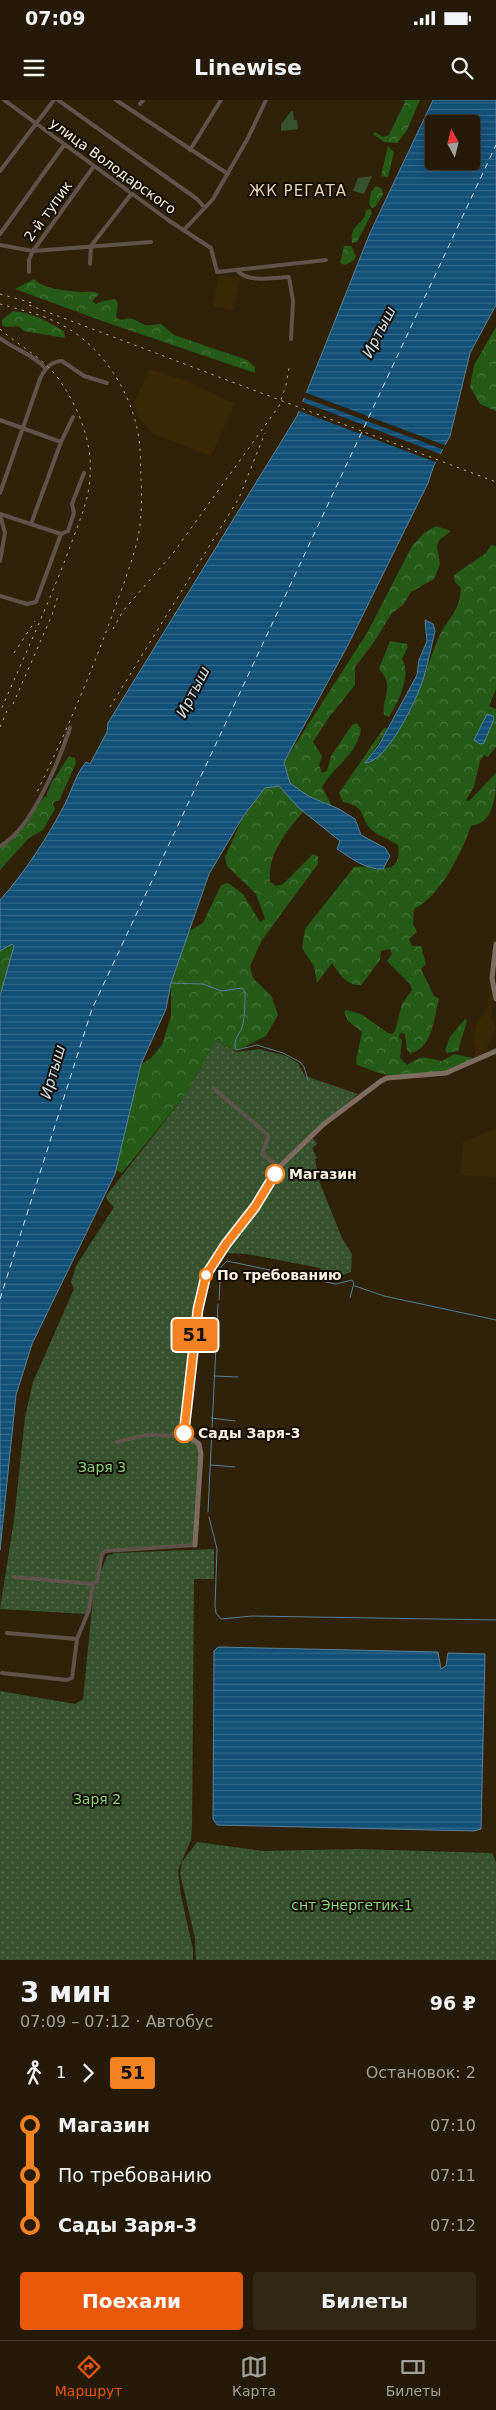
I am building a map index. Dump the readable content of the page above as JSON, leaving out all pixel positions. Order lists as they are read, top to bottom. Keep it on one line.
{"streets":{"street":["улица Володарского","2-й тупик"]},"crossings":[["улица Володарского","2-й тупик"]],"districts":["ЖК РЕГАТА"],"water":["Иртыш"],"parks":["Заря 3","Заря 2","снт Энергетик-1"],"places":["Магазин","По требованию","Сады Заря-3"],"lines":["bus line 51"],"north":"top","page":{"status":"07:09","header":"Linewise","on_map":"51","heading":["3 мин","07:09 – 07:12 · Автобус","96 ₽"],"legs":["1","51","Остановок: 2"],"list":[{"name":"Магазин","value":"07:10"},{"name":"По требованию","value":"07:11"},{"name":"Сады Заря-3","value":"07:12"}],"buttons":["Поехали","Билеты"],"tabs":["Маршрут","Карта","Билеты"]}}
